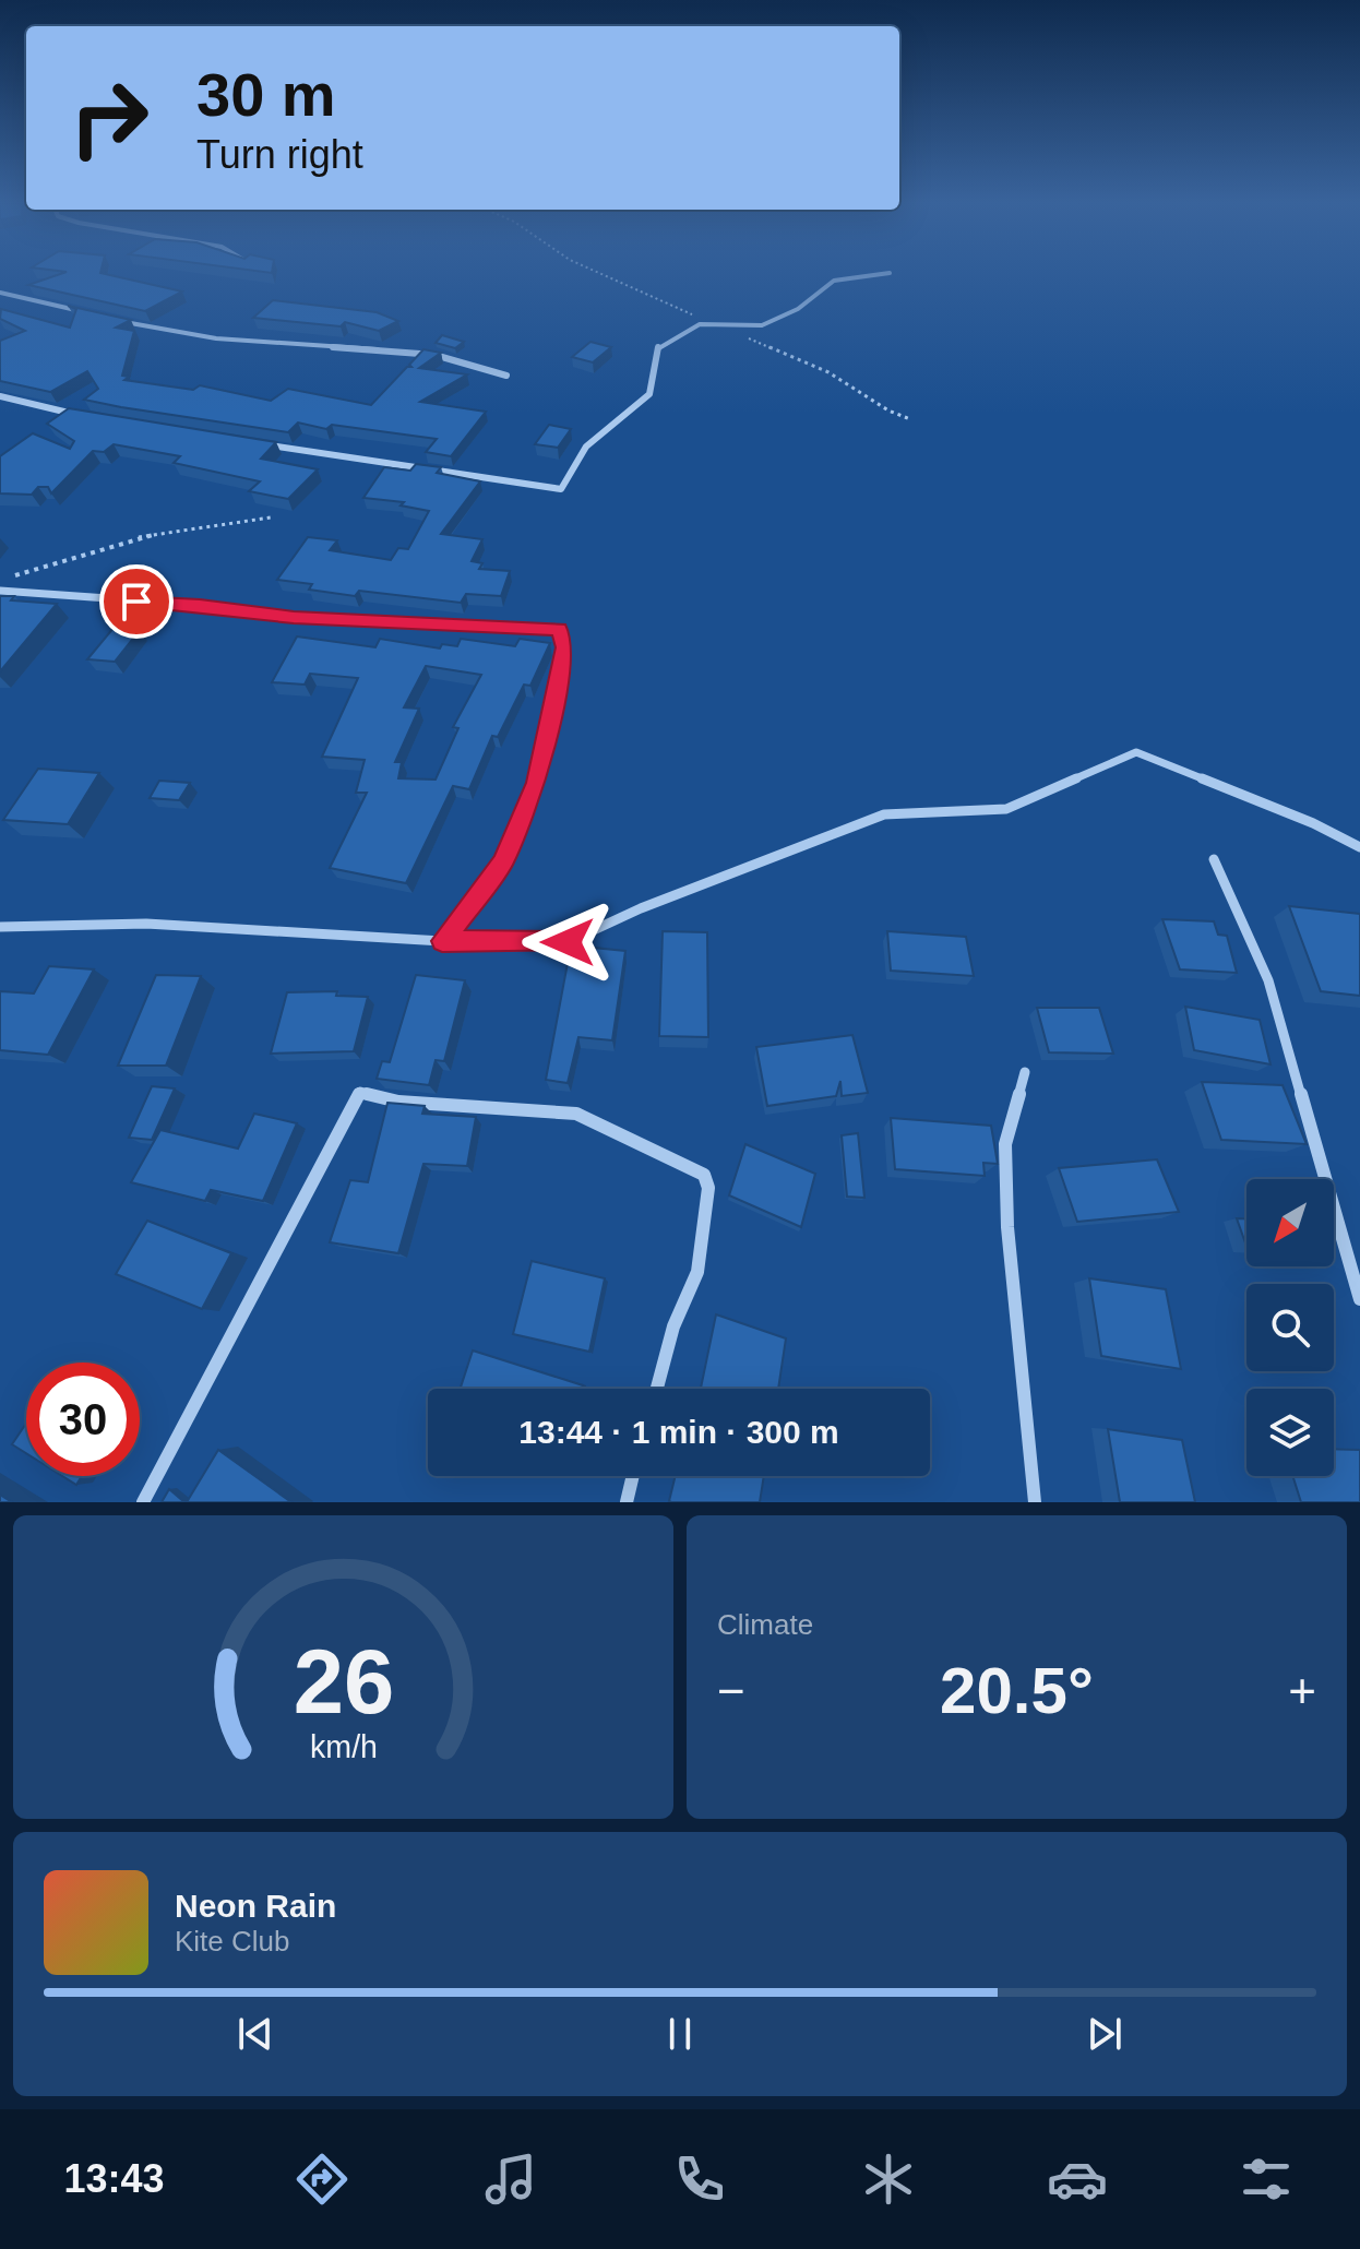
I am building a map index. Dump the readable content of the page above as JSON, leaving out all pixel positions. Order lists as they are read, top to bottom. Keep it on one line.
{"north":"bottom left","page":{"turn":["30 m","Turn right"],"limit":"30","trip":"13:44 · 1 min · 300 m","tile":"Climate","heat":["−","20.5°","+"],"song":["Neon Rain","Kite Club"],"tabs":"13:43","gauge":["26","km/h"]}}
